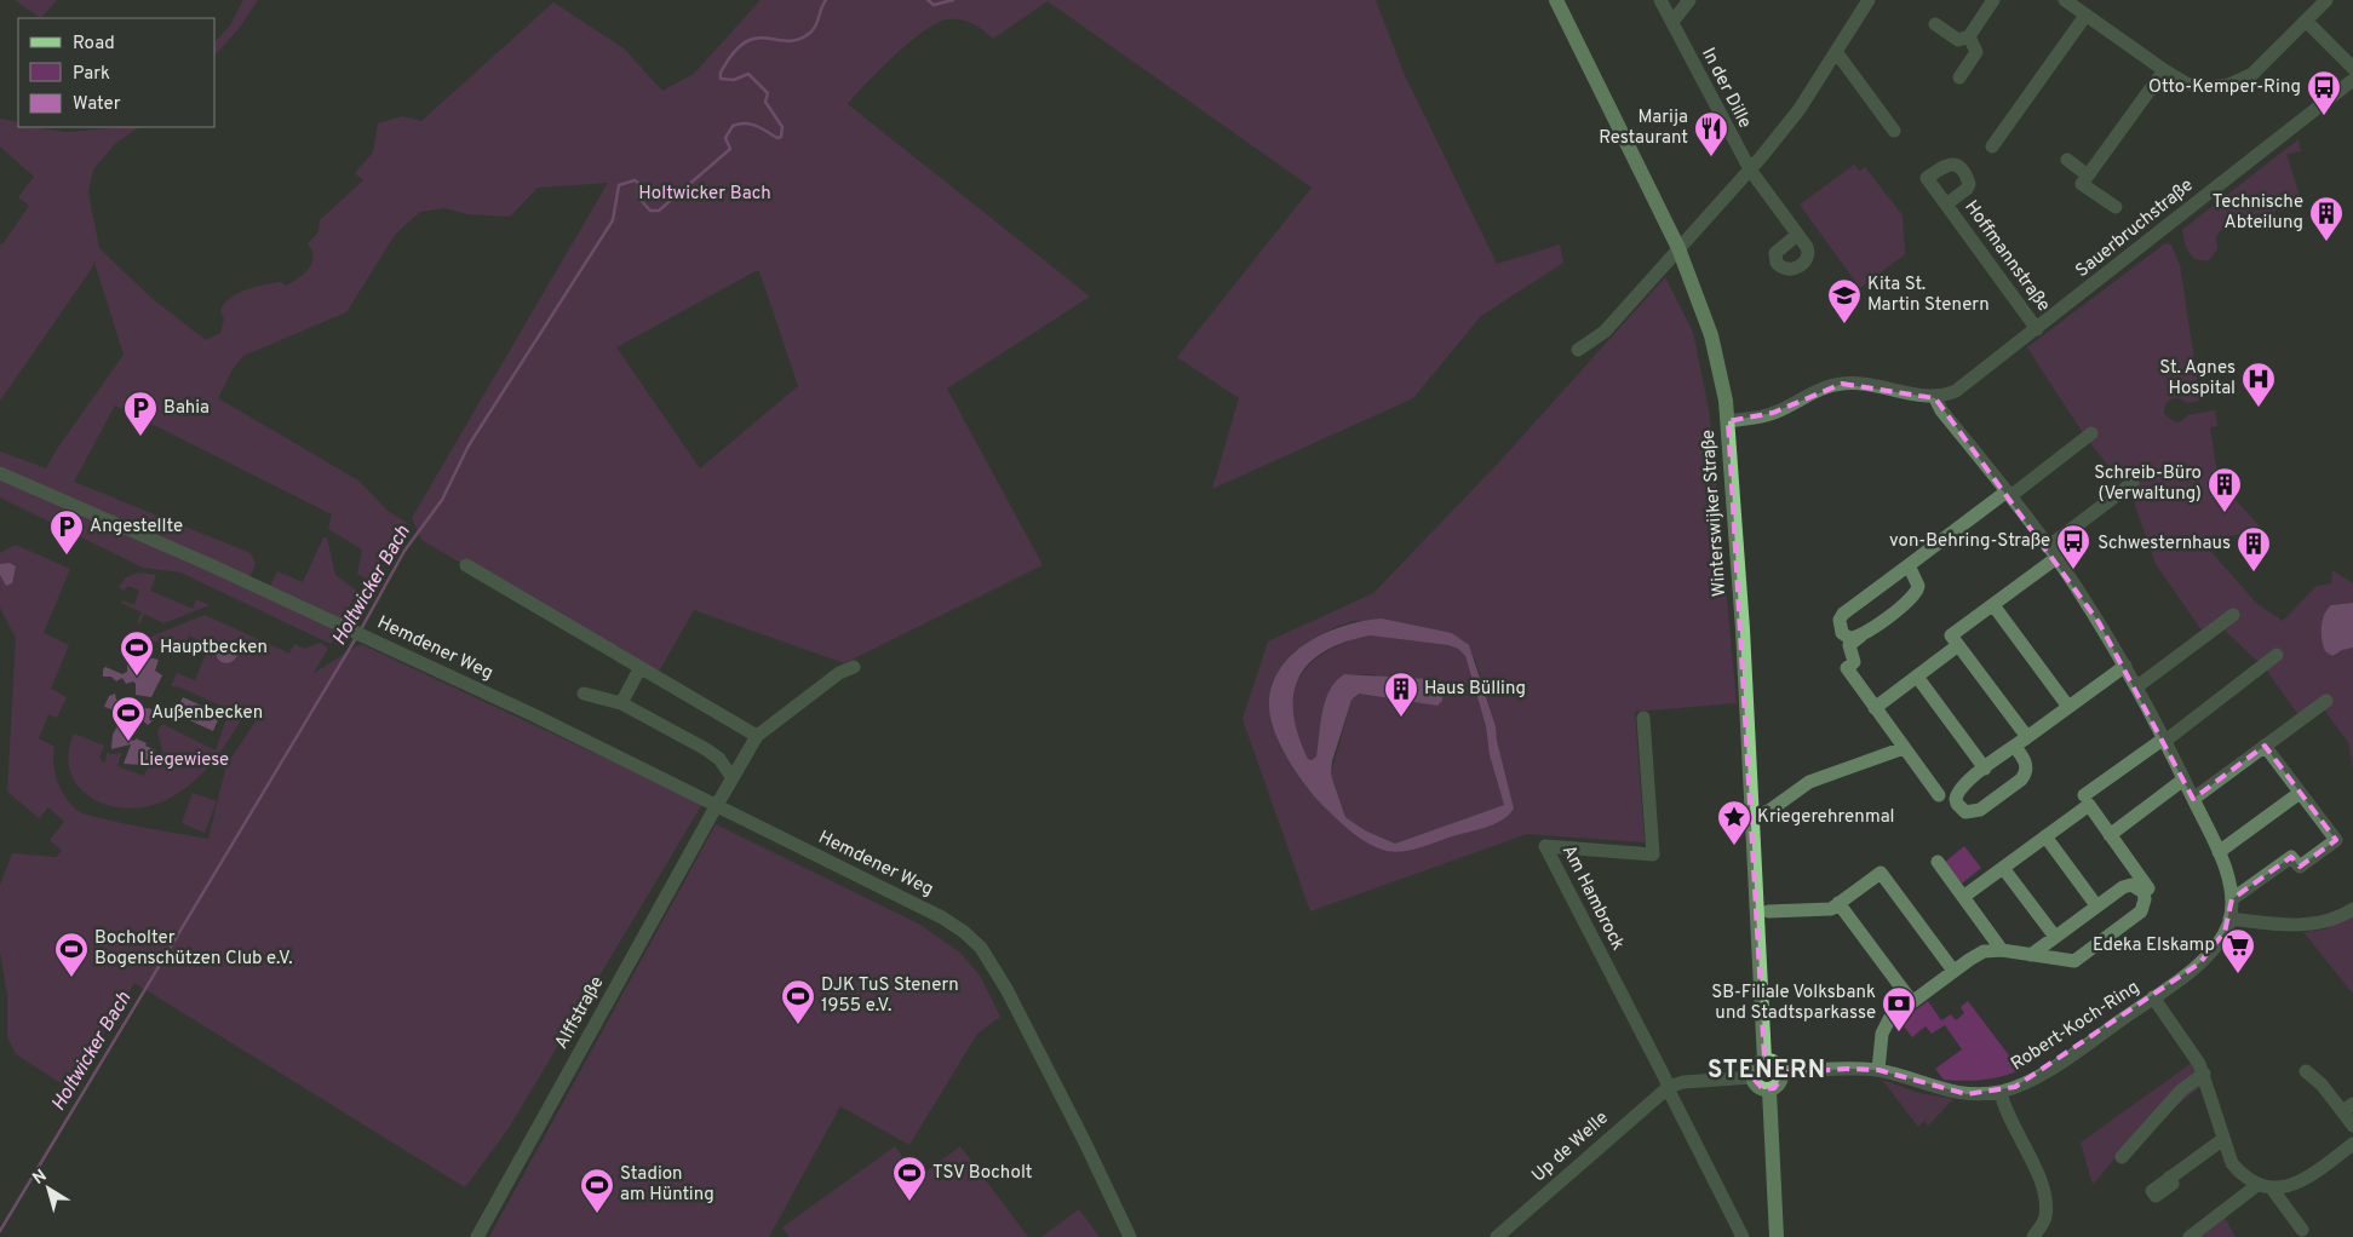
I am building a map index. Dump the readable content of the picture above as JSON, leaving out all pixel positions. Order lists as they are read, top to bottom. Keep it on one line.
{"streets":{"main road":["Winterswijker Straße"],"street":["In der Dille","Sauerbruchstraße","Hoffmannstraße","Hemdener Weg","Am Hambrock","Alffstraße","Robert-Koch-Ring","Up de Welle"]},"crossings":[["Sauerbruchstraße","Hoffmannstraße"],["Sauerbruchstraße","Robert-Koch-Ring"],["Winterswijker Straße","Robert-Koch-Ring"],["Winterswijker Straße","Up de Welle"],["Hemdener Weg","Alffstraße"],["Am Hambrock","Up de Welle"],["Robert-Koch-Ring","Up de Welle"]],"districts":["STENERN"],"water":["Holtwicker Bach"],"parks":["Holtwicker Bach","Liegewiese"],"places":{"bus stop":["Otto-Kemper-Ring","von-Behring-Straße"],"restaurant":["Marija Restaurant"],"building":["Technische Abteilung","Schreib-Büro (Verwaltung)","Schwesternhaus","Haus Bülling"],"school or university":["Kita St. Martin Stenern"],"hospital":["St. Agnes Hospital"],"parking":["Bahia","Angestellte"],"sports":["Hauptbecken","Außenbecken","Bocholter Bogenschützen Club e.V.","DJK TuS Stenern 1955 e.V.","TSV Bocholt","Stadion am Hünting"],"place":["Kriegerehrenmal"],"supermarket":["Edeka Elskamp"],"bank":["SB-Filiale Volksbank und Stadtsparkasse"]},"legend":["Road","Park","Water"],"north":"top left"}
